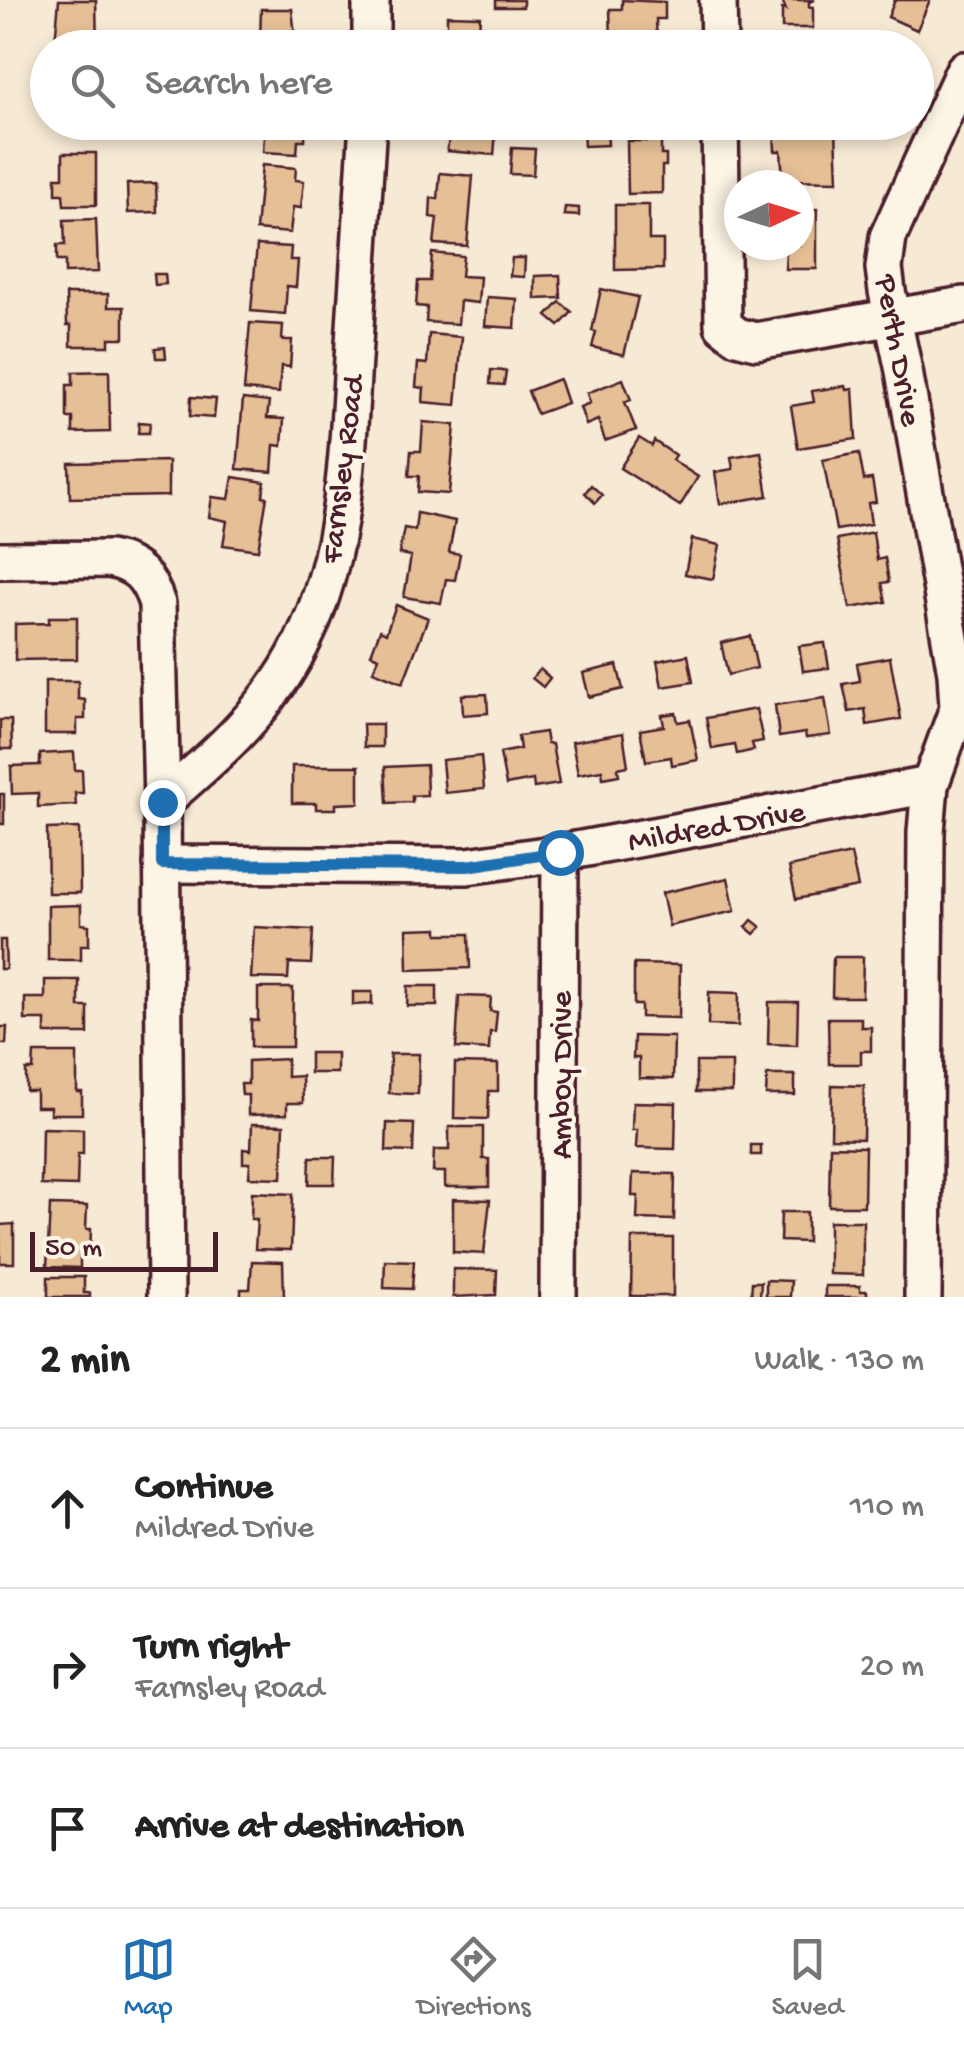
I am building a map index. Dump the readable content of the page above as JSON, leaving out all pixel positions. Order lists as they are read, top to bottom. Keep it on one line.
{"streets":{"street":["Perth Drive","Farnsley Road","Mildred Drive","Amboy Drive"]},"crossings":[["Mildred Drive","Amboy Drive"]],"scale_bar":"50 m","north":"right","page":{"search":"Search here","scale":"50 m","heading":["2 min","Walk · 130 m"],"list":[["Continue","Mildred Drive","110 m"],["Turn right","Farnsley Road","20 m"],"Arrive at destination"],"nav":["Map","Directions","Saved"]}}
